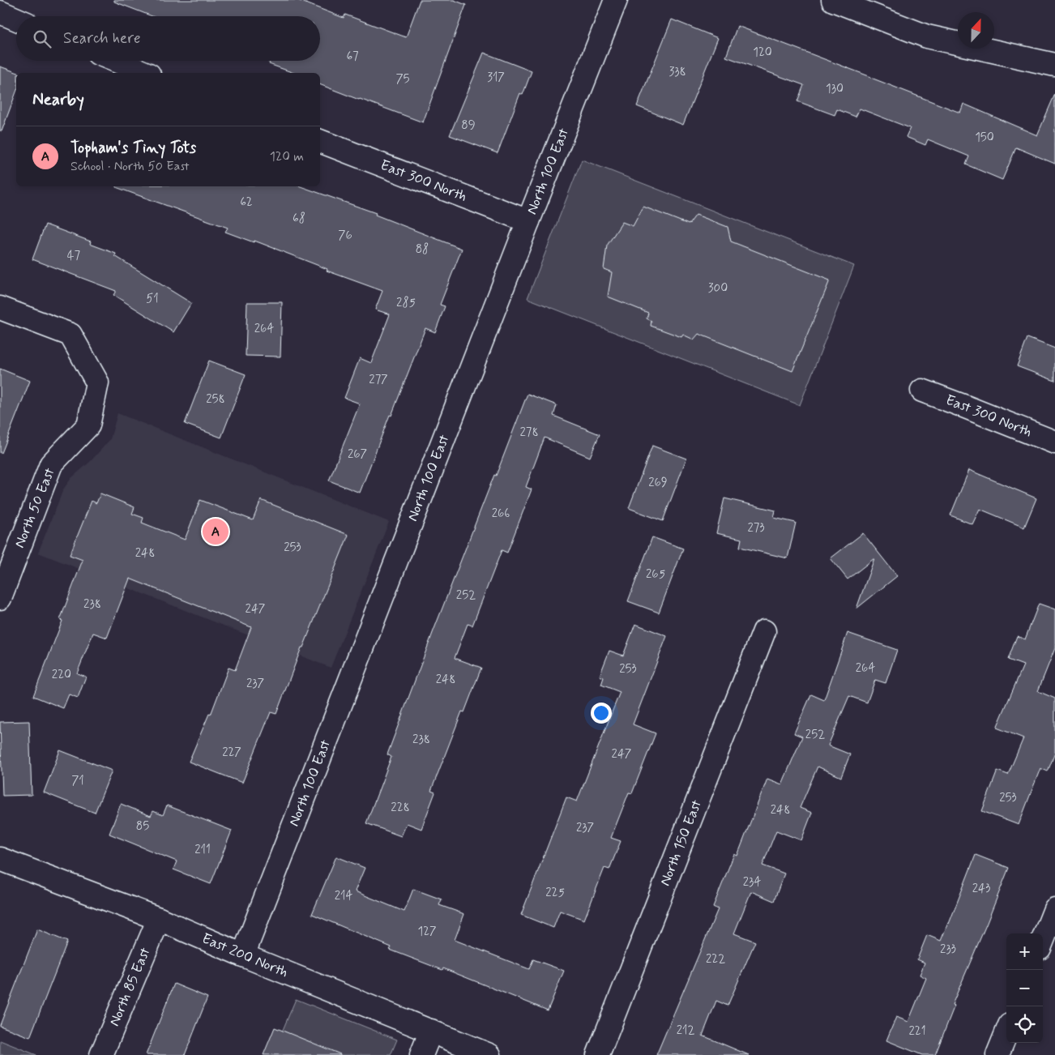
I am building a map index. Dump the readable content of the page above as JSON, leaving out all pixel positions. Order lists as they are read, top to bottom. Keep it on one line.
{"streets":{"street":["North 100 East","East 300 North","North 50 East","North 150 East","East 200 North","North 85 East"]},"crossings":[["North 100 East","East 300 North"],["North 100 East","East 200 North"],["East 200 North","North 85 East"]],"house_numbers":["120","67","338","317","75","130","89","150","62","68","76","88","47","300","51","285","264","277","258","278","267","269","266","273","253","248","265","252","238","247","264","253","220","248","237","252","238","227","247","71","253","228","248","85","237","211","234","243","225","214","127","233","222","212","221"],"north":"top","page":{"search":"Search here","heading":"Nearby","list":[{"mark":"A","name":"Topham's Tiny Tots","note":"School · North 50 East","value":"120 m"}],"pins":"A","map_buttons":["+","−"]}}
